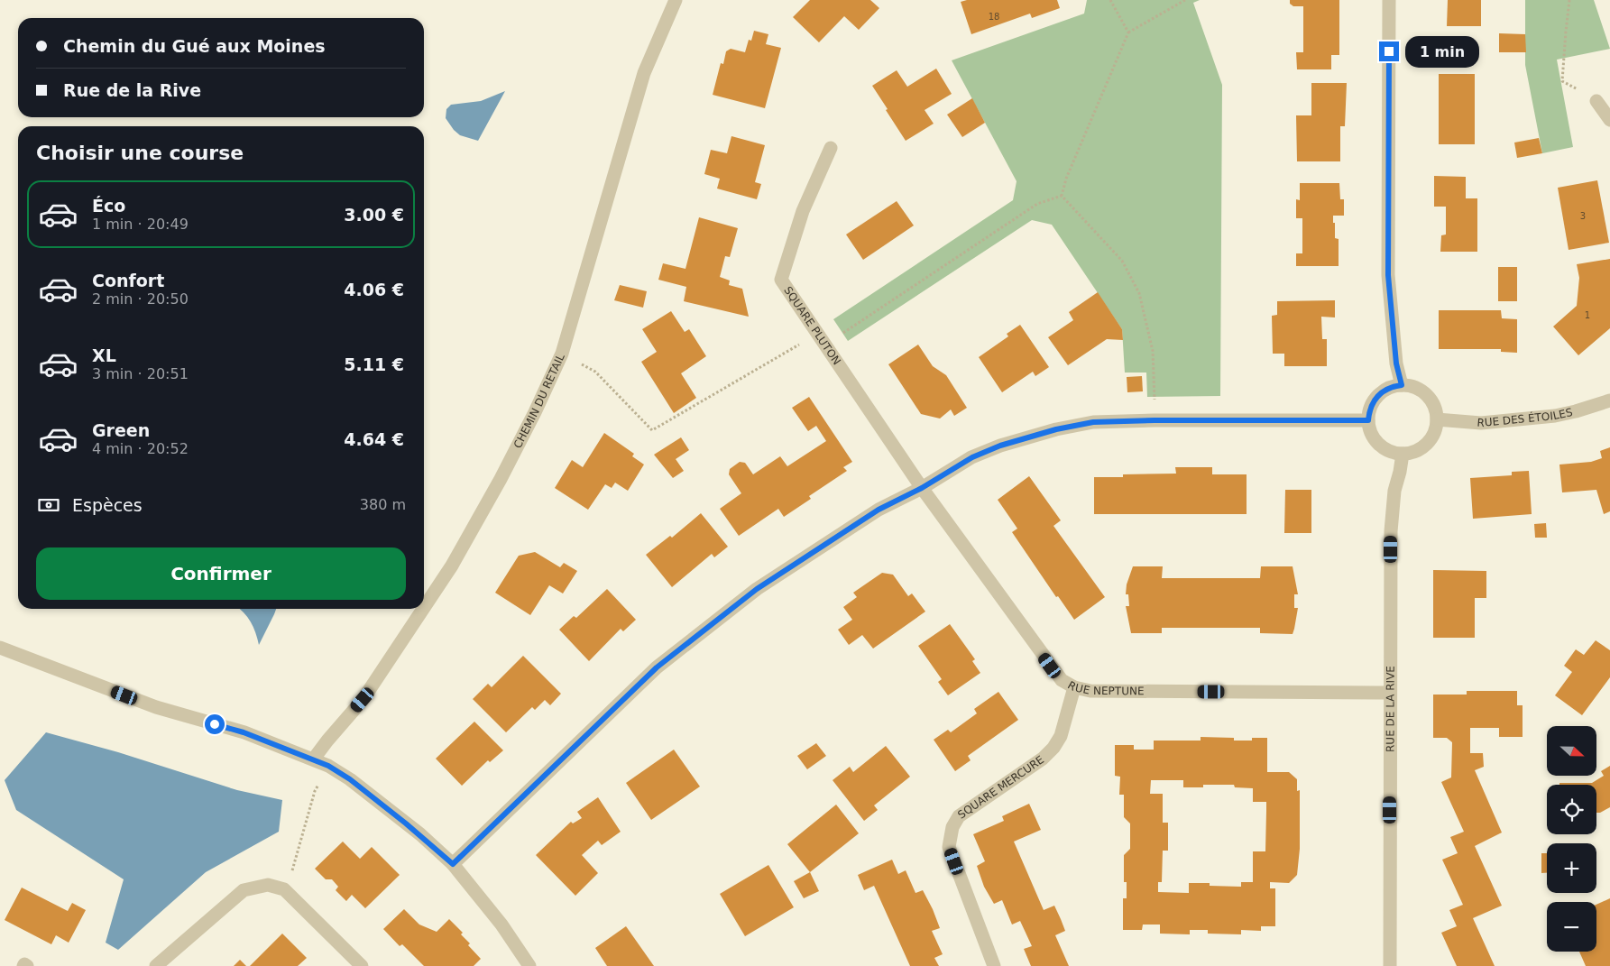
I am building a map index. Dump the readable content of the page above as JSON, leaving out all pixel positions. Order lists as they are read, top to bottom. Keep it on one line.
{"streets":{"street":["SQUARE PLUTON","CHEMIN DU RETAIL","RUE DES ÉTOILES","RUE NEPTUNE","RUE DE LA RIVE","SQUARE MERCURE"]},"crossings":[["SQUARE PLUTON","RUE NEPTUNE"],["RUE DES ÉTOILES","RUE DE LA RIVE"],["RUE NEPTUNE","RUE DE LA RIVE"],["RUE NEPTUNE","SQUARE MERCURE"]],"house_numbers":["18","3","1"],"north":"right","page":{"banner":["Chemin du Gué aux Moines","Rue de la Rive"],"bubble":"1 min","heading":"Choisir une course","list":[{"name":"Éco","note":"1 min · 20:49","value":"3.00 €"},{"name":"Confort","note":"2 min · 20:50","value":"4.06 €"},{"name":"XL","note":"3 min · 20:51","value":"5.11 €"},{"name":"Green","note":"4 min · 20:52","value":"4.64 €"}],"pay":["Espèces","380 m"],"buttons":"Confirmer","map_buttons":["+","−"]}}
